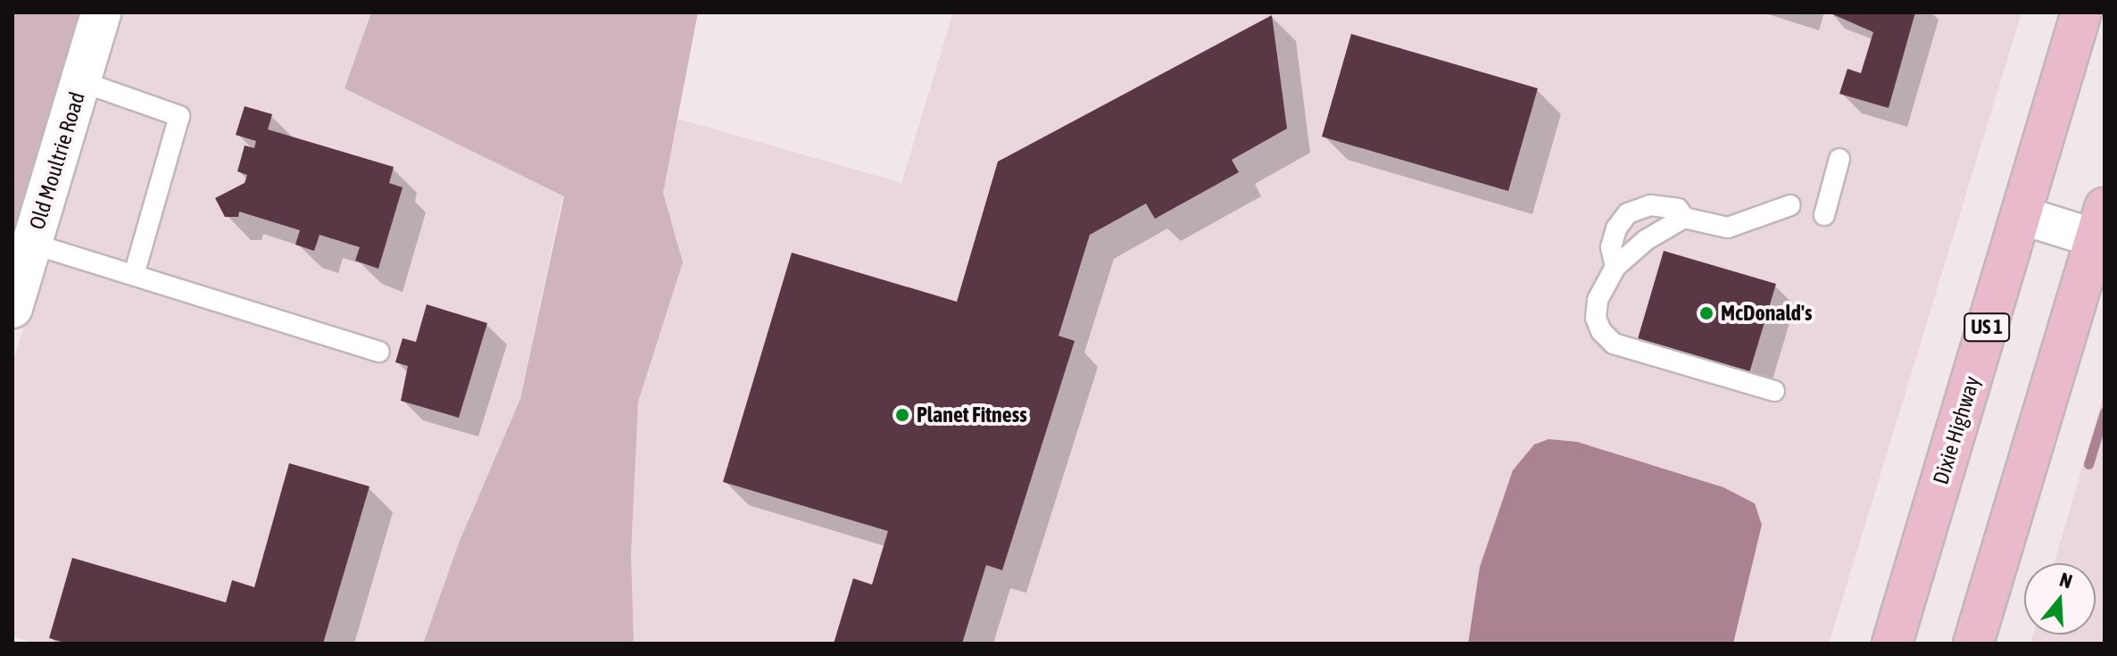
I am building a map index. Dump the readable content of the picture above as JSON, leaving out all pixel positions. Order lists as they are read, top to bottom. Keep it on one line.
{"streets":{"main road":["Old Moultrie Road","US 1","Dixie Highway"]},"places":["McDonald's","Planet Fitness"],"north":"top"}
